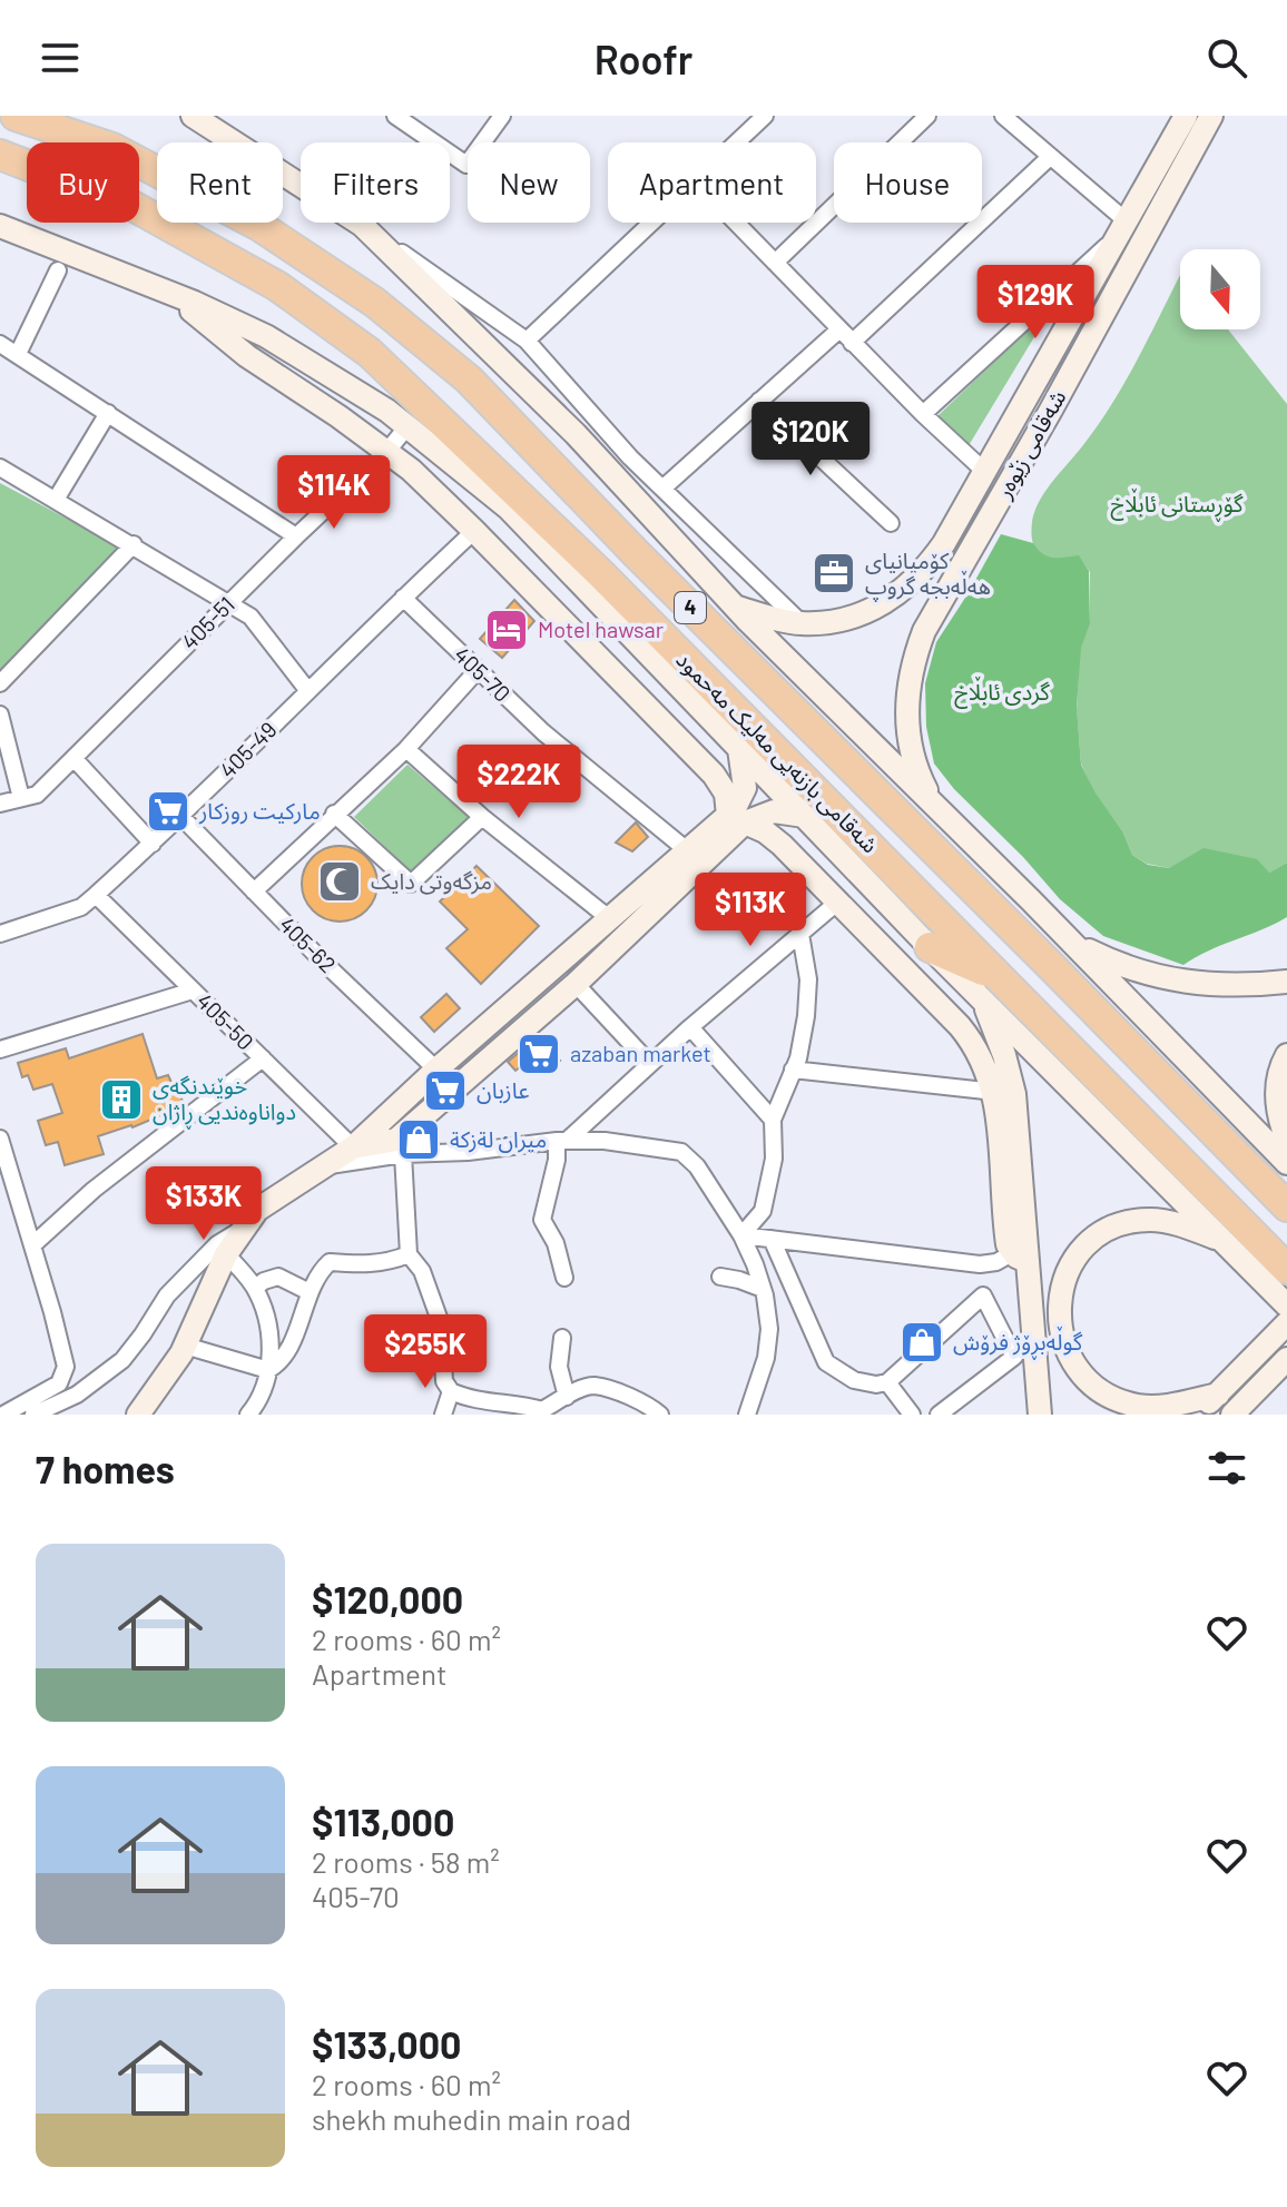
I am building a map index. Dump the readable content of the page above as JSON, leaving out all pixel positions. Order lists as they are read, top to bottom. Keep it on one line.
{"streets":{"highway":["4","شەقامی بازنەیی مەلیک مەحمود"],"main road":["شەقامی زێوەر"],"street":["405-51","405-70","405-49","405-62","405-50"]},"crossings":[["405-70","405-49"],["405-49","405-62"],["405-49","405-50"]],"parks":["گۆڕستانی ئابڵاخ","گردی ئابڵاخ"],"places":{"office":["کۆمپانیای ھەڵەبجە گروپ"],"hotel":["Motel hawsar"],"supermarket":["ماركيت روزكار","azaban market","عازبان"],"mosque":["مزگەوتی دایک"],"building":["خوێندنگەی دواناوەندیی ڕاژان"],"shop":["ميران لةزكة","گوڵەبڕۆژ فرۆش"]},"north":"bottom","page":{"header":"Roofr","chip":["Buy","Rent","Filters","New","Apartment","House"],"price":["$129K","$120K","$114K","$222K","$113K","$133K","$255K"],"heading":"7 homes","list":[{"name":"$120,000","note":"2 rooms · 60 m² · Apartment"},{"name":"$113,000","note":"2 rooms · 58 m² · 405-70"},{"name":"$133,000","note":"2 rooms · 60 m² · shekh muhedin main road"}]}}
